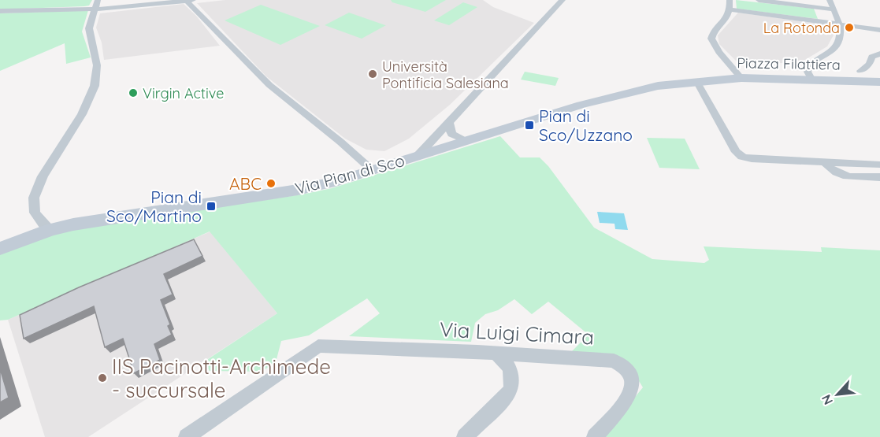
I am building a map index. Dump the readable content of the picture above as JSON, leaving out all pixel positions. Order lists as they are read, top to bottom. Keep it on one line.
{"streets":{"street":["Piazza Filattiera","Via Pian di Sco","Via Luigi Cimara"]},"crossings":[["Piazza Filattiera","Via Pian di Sco"]],"places":{"other":["La Rotonda","Università Pontificia Salesiana","Virgin Active","ABC","IIS Pacinotti-Archimede - succursale"],"transit":["Pian di Sco/Uzzano","Pian di Sco/Martino"]},"north":"bottom left"}
